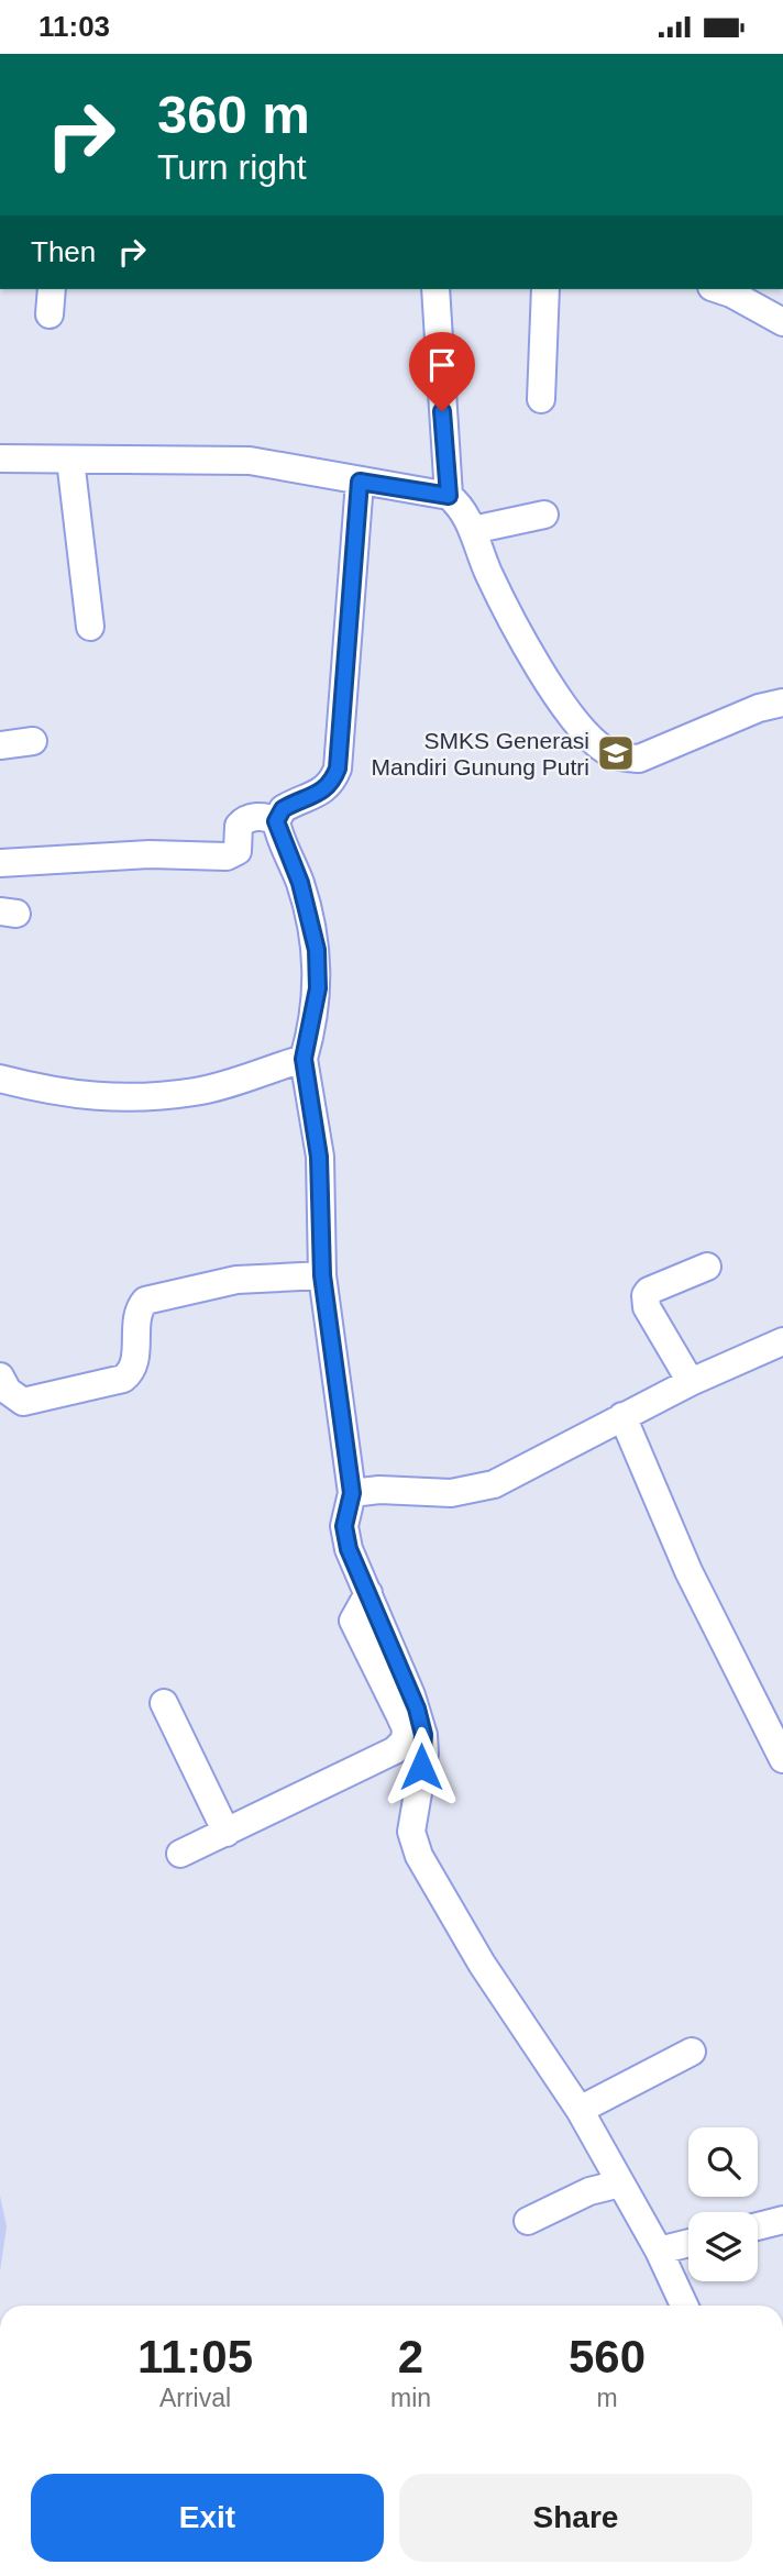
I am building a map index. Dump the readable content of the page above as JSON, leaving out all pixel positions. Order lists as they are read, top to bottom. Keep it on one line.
{"places":{"school or university":["SMKS Generasi Mandiri Gunung Putri"]},"page":{"status":"11:03","turn":["360 m","Turn right"],"then":"Then","eta":["11:05","Arrival","2","min","560","m"],"buttons":["Exit","Share"]}}
